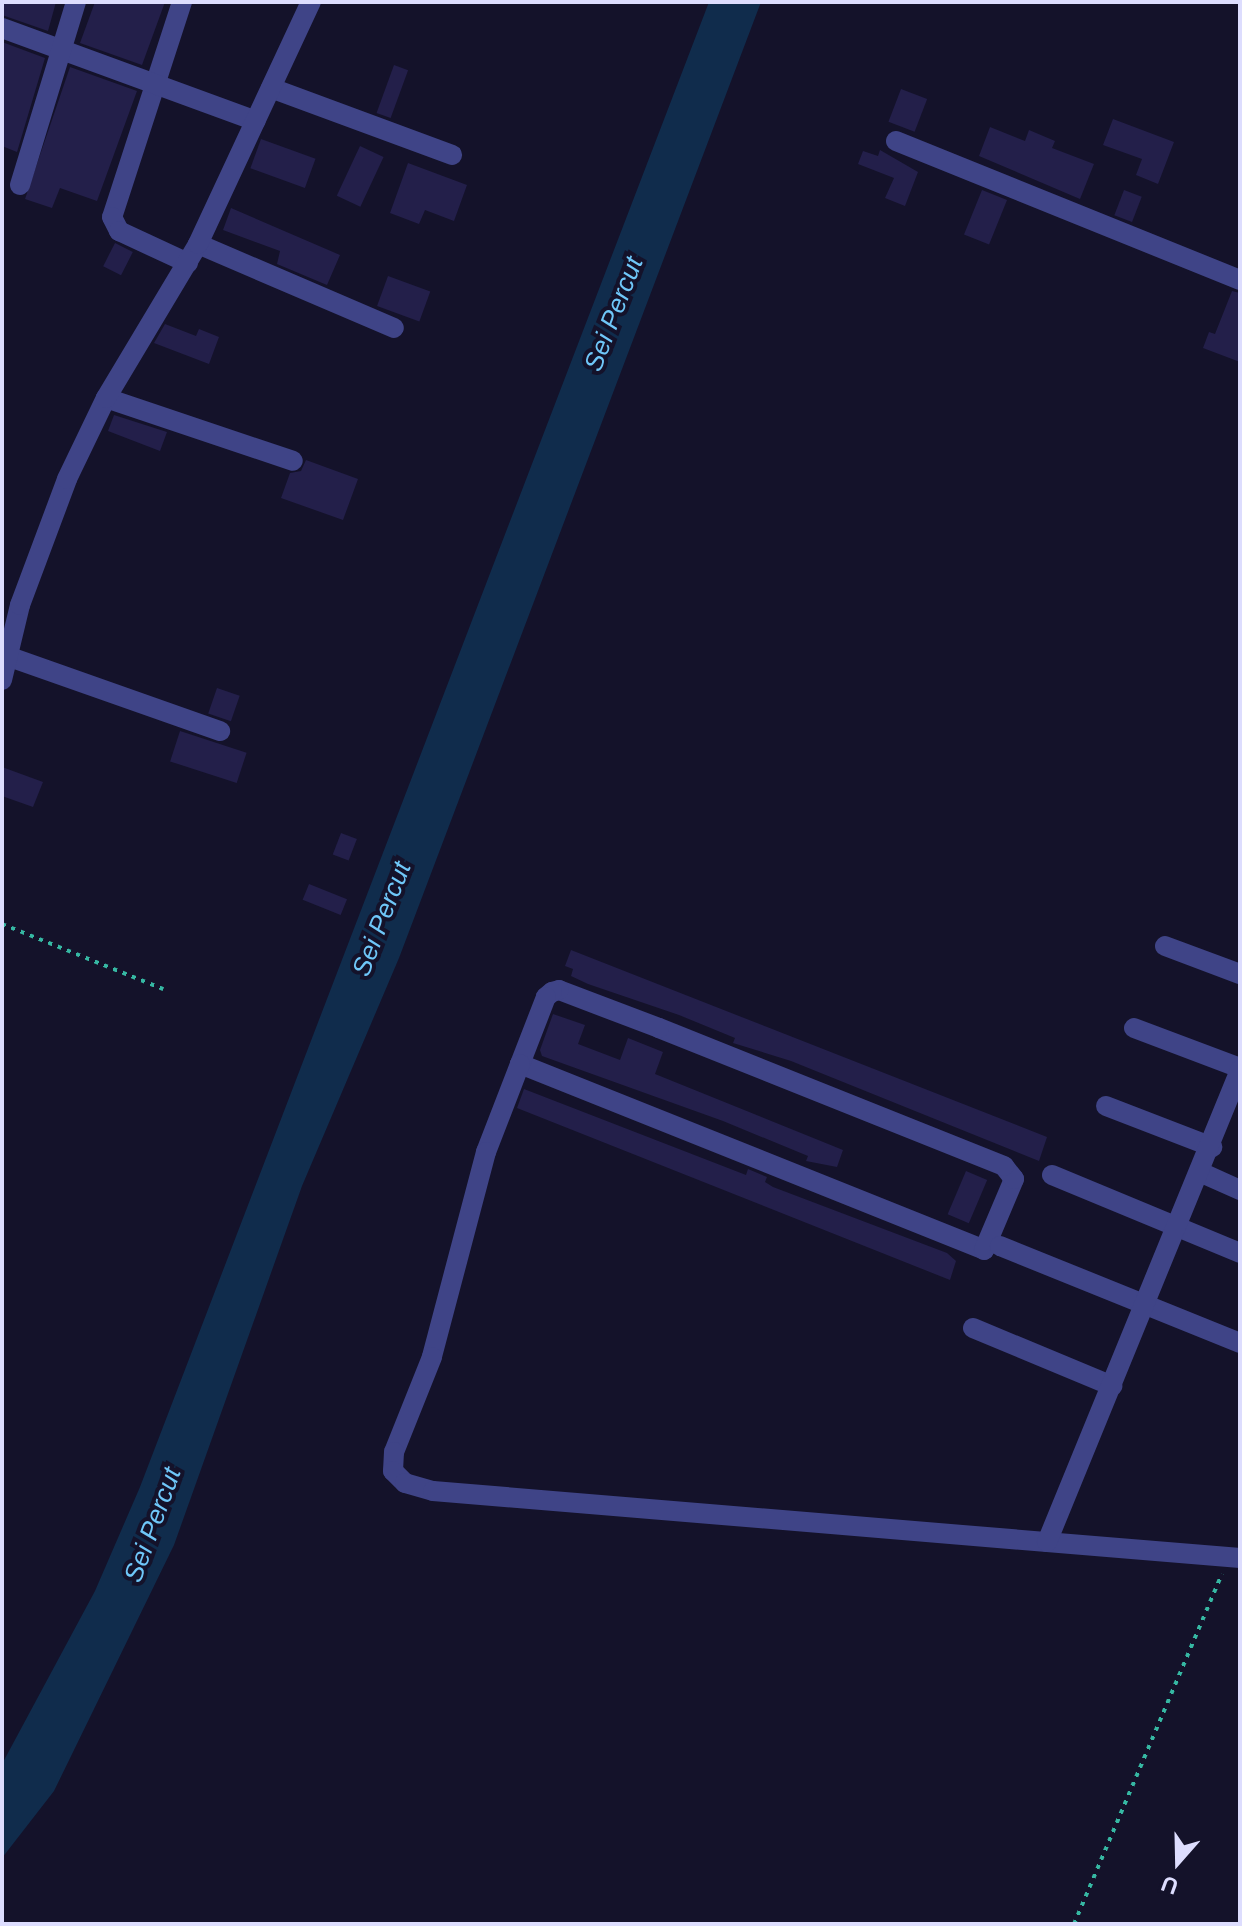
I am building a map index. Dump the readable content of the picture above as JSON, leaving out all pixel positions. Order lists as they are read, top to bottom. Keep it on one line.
{"water":["Sei Percut"],"north":"bottom"}
